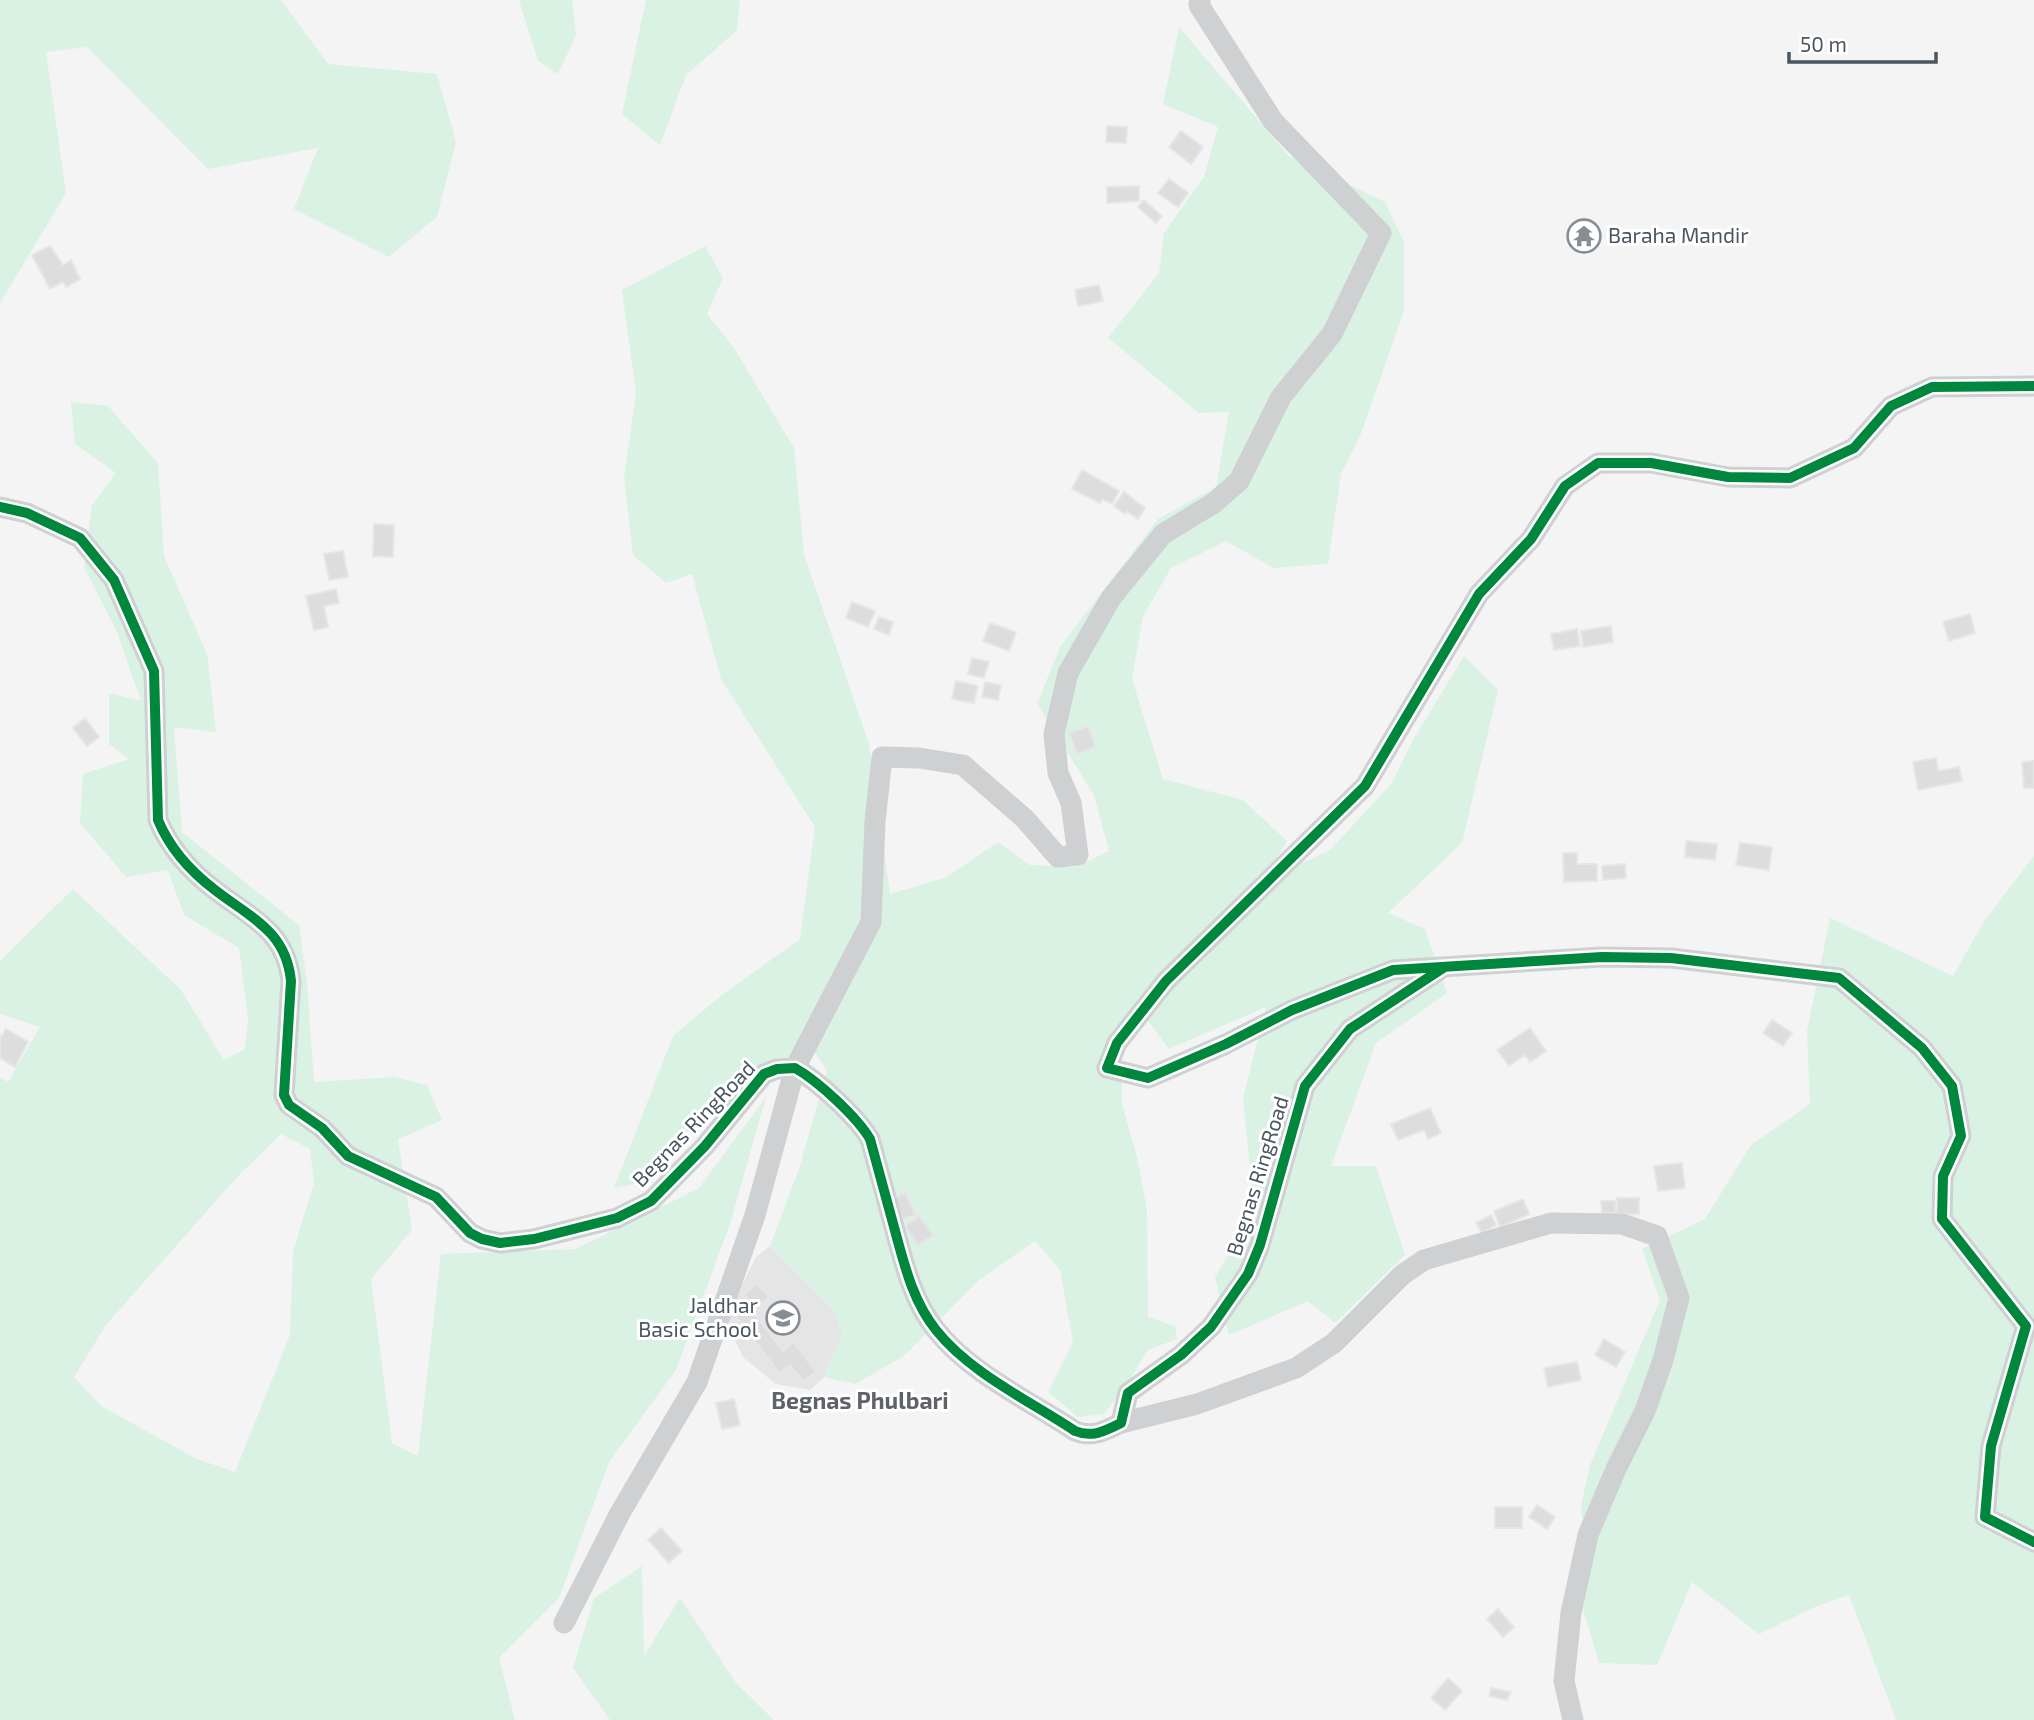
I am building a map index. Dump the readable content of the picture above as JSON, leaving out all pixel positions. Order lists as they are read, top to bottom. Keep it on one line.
{"streets":{"street":["Begnas RingRoad"]},"districts":["Begnas Phulbari"],"places":{"temple":["Baraha Mandir"],"school or university":["Jaldhar Basic School"]},"scale_bar":"50 m"}
